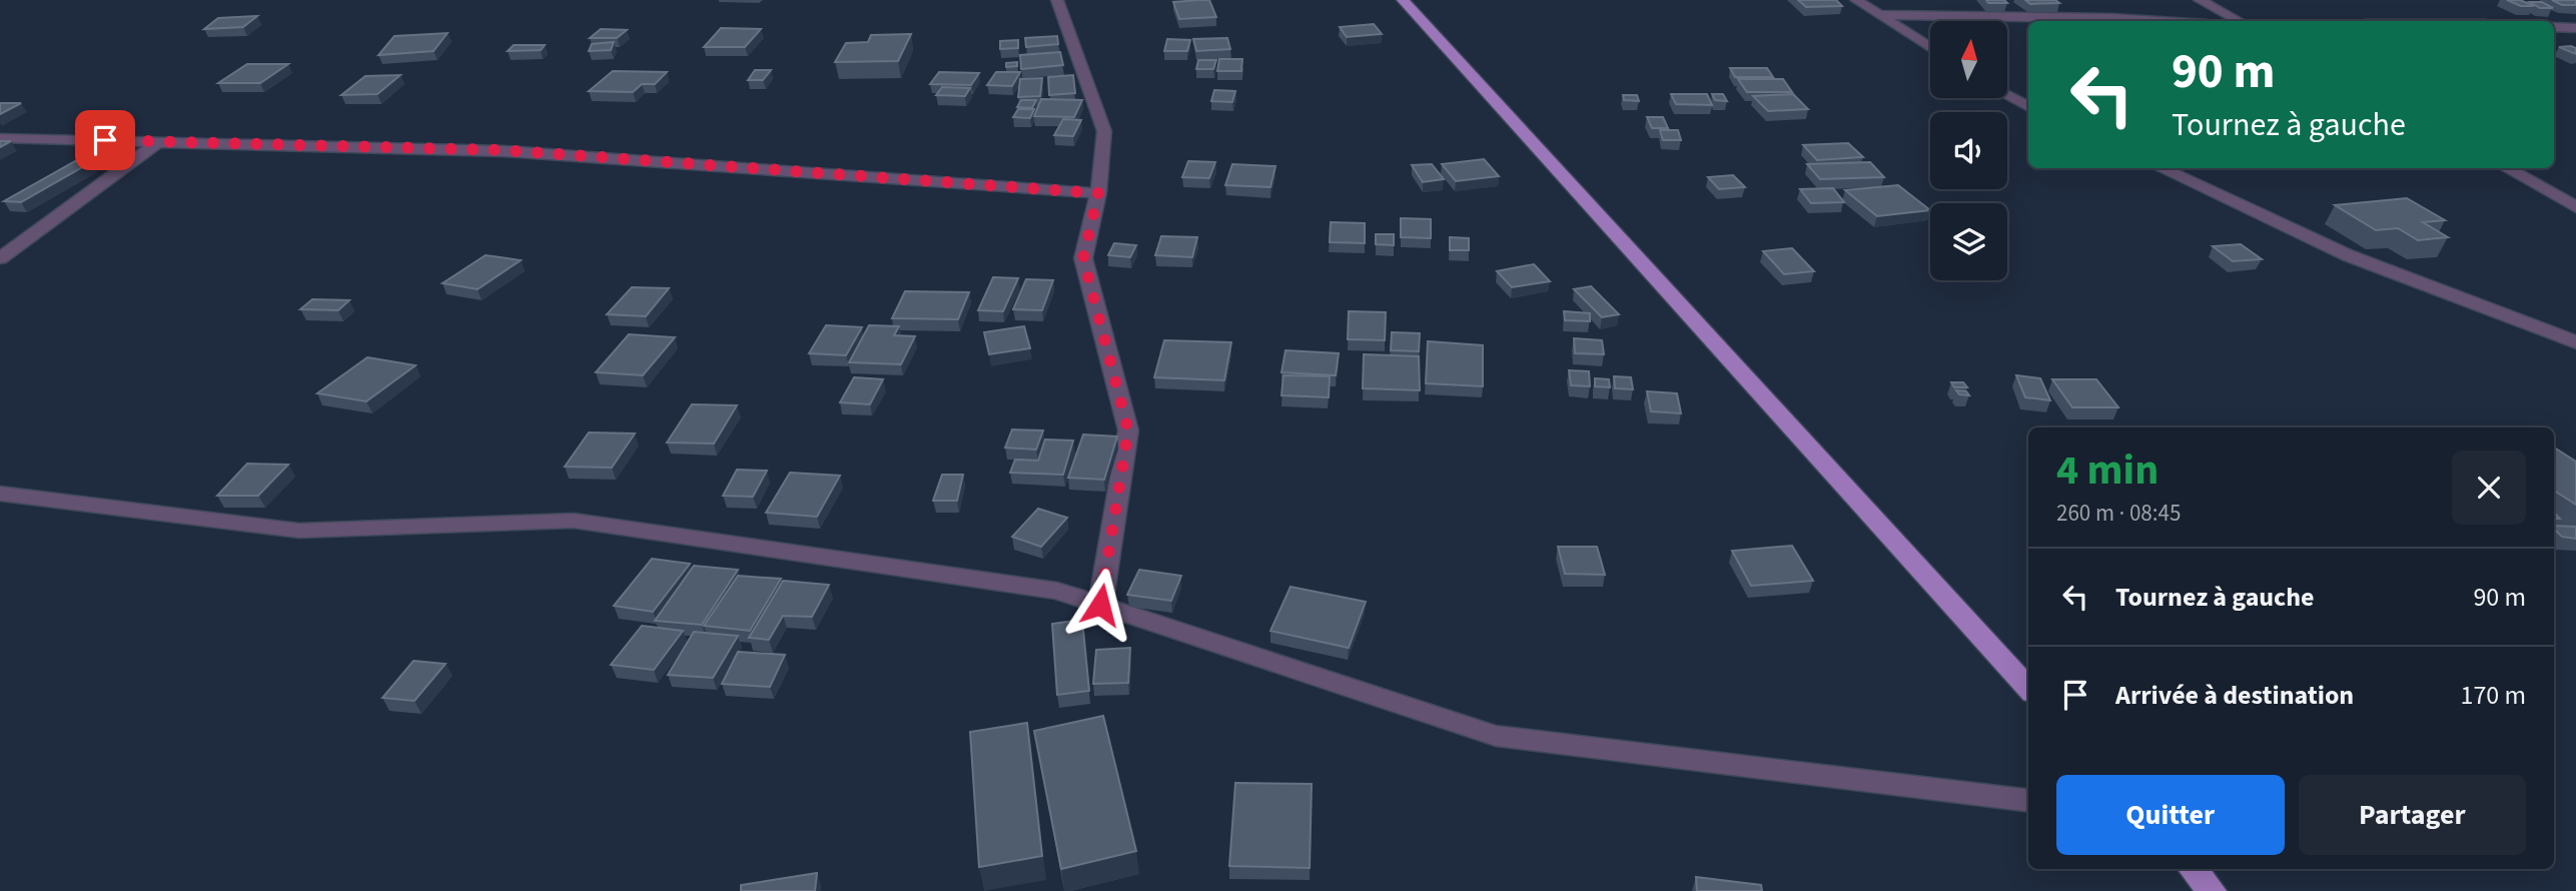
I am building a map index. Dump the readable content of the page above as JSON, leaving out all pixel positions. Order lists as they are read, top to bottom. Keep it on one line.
{"north":"top","page":{"turn":["90 m","Tournez à gauche"],"heading":["4 min","260 m · 08:45"],"list":[{"name":"Tournez à gauche","value":"90 m"},{"name":"Arrivée à destination","value":"170 m"}],"buttons":["Quitter","Partager"]}}
